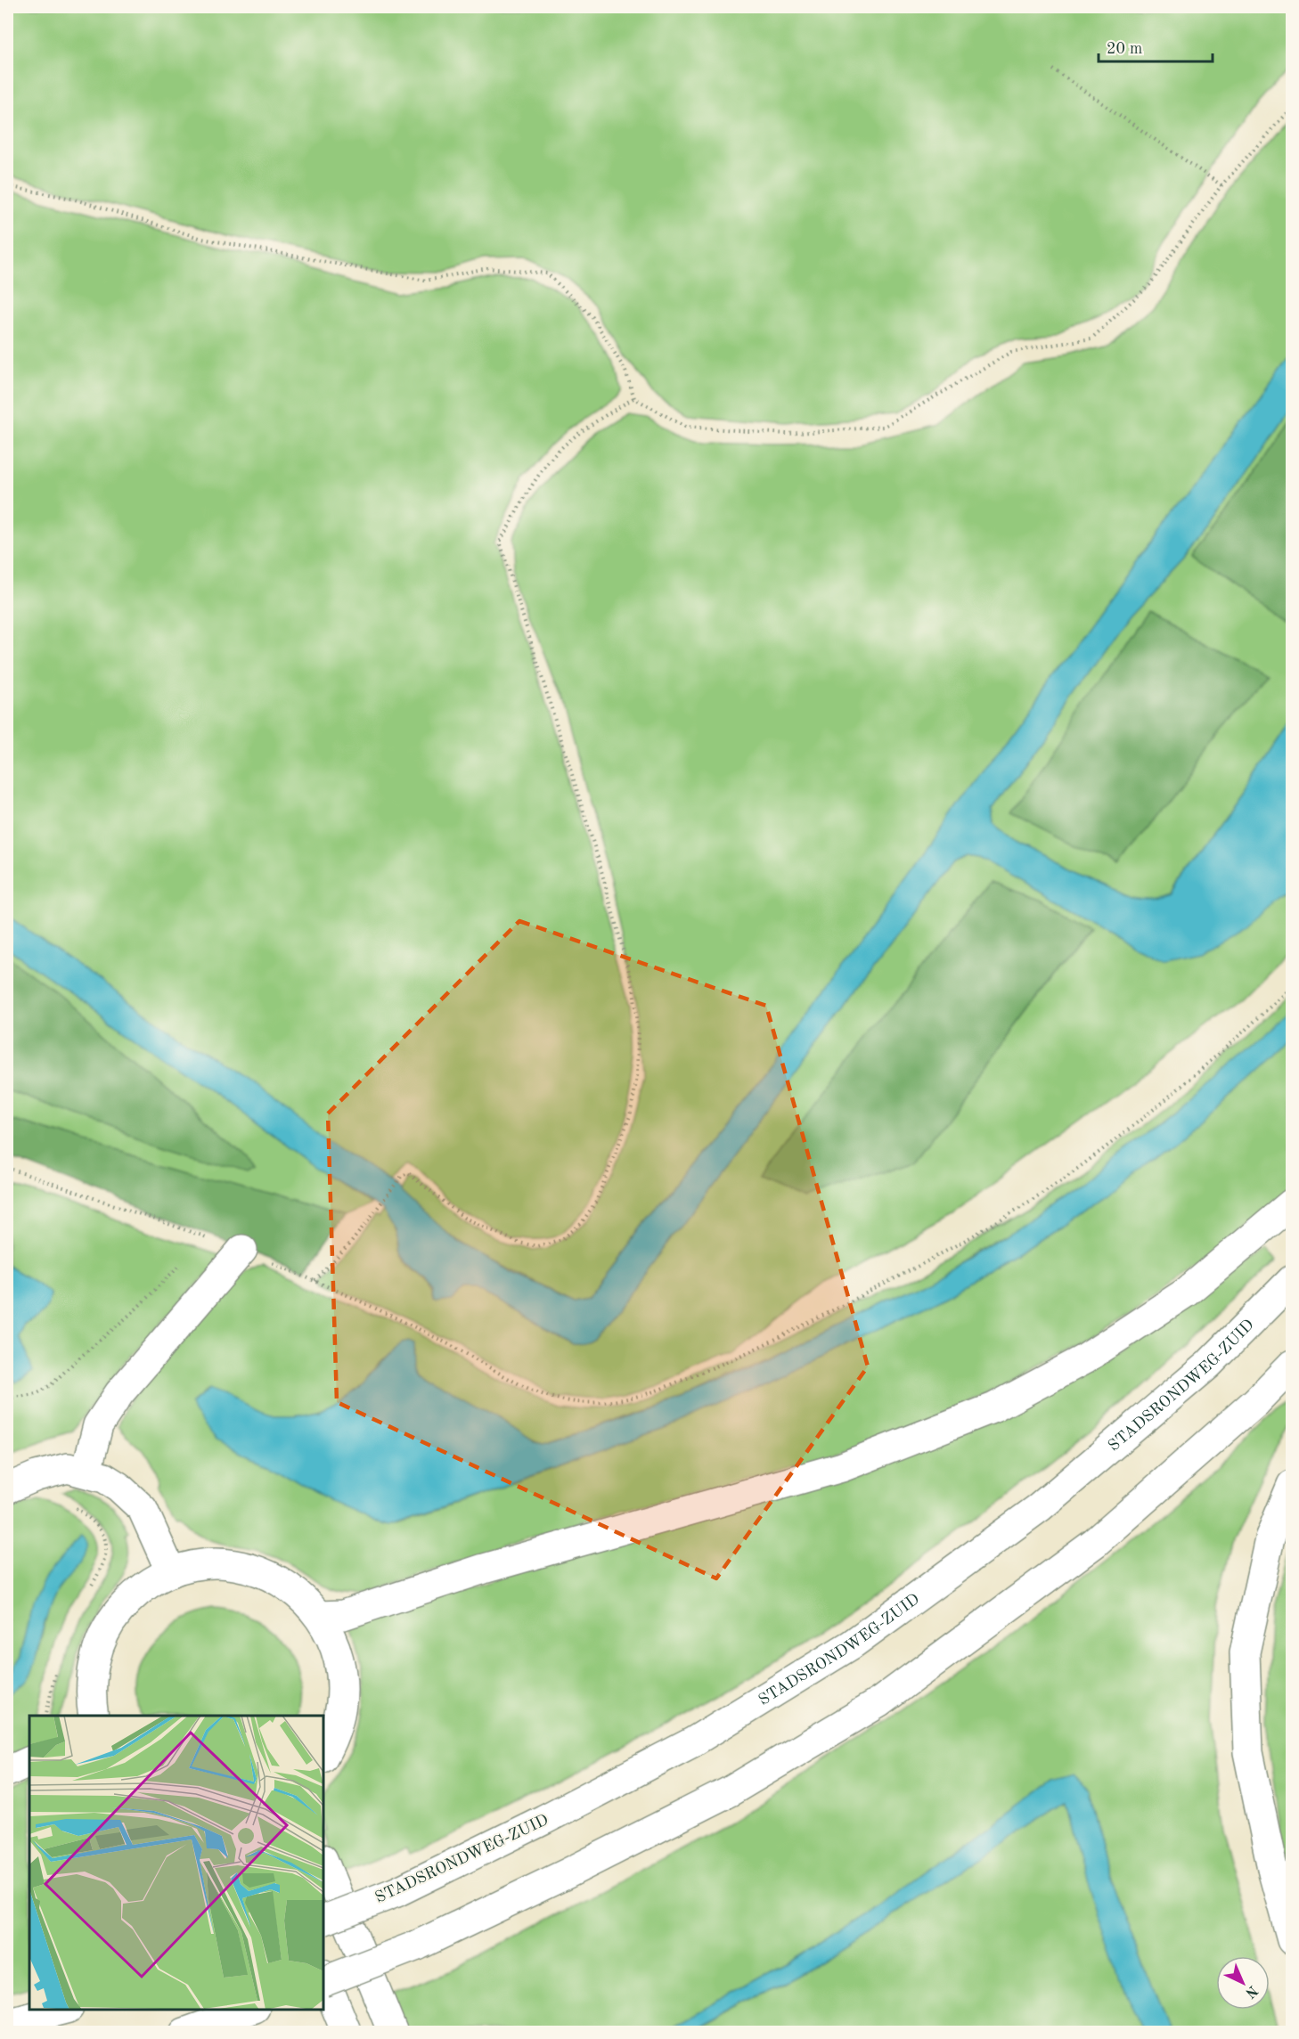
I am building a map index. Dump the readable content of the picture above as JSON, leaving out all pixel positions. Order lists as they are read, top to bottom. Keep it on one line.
{"streets":{"main road":["STADSRONDWEG-ZUID"]},"scale_bar":"20 m","north":"bottom right"}
